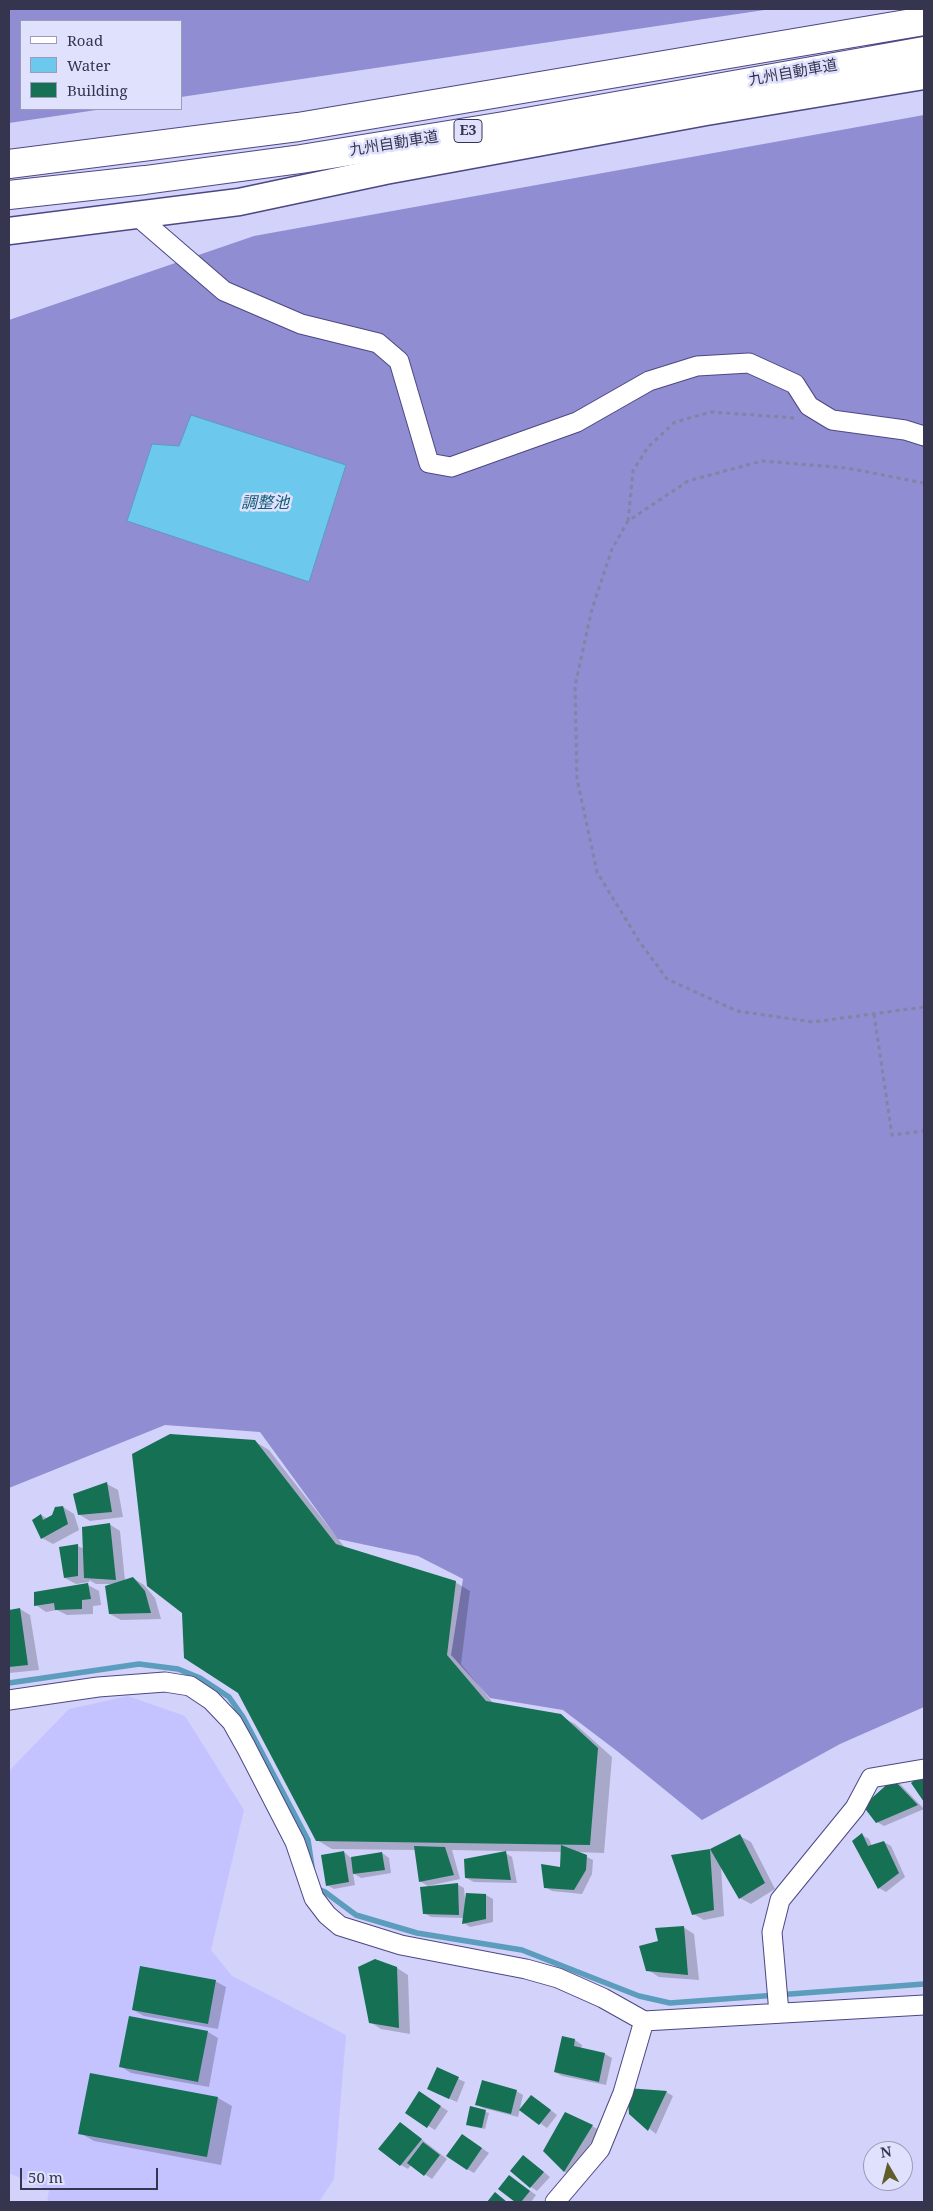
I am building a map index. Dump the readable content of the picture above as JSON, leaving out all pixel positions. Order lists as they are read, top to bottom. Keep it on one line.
{"streets":{"highway":["九州自動車道","E3"]},"water":["調整池"],"legend":["Road","Water","Building"],"scale_bar":"50 m","north":"top"}
